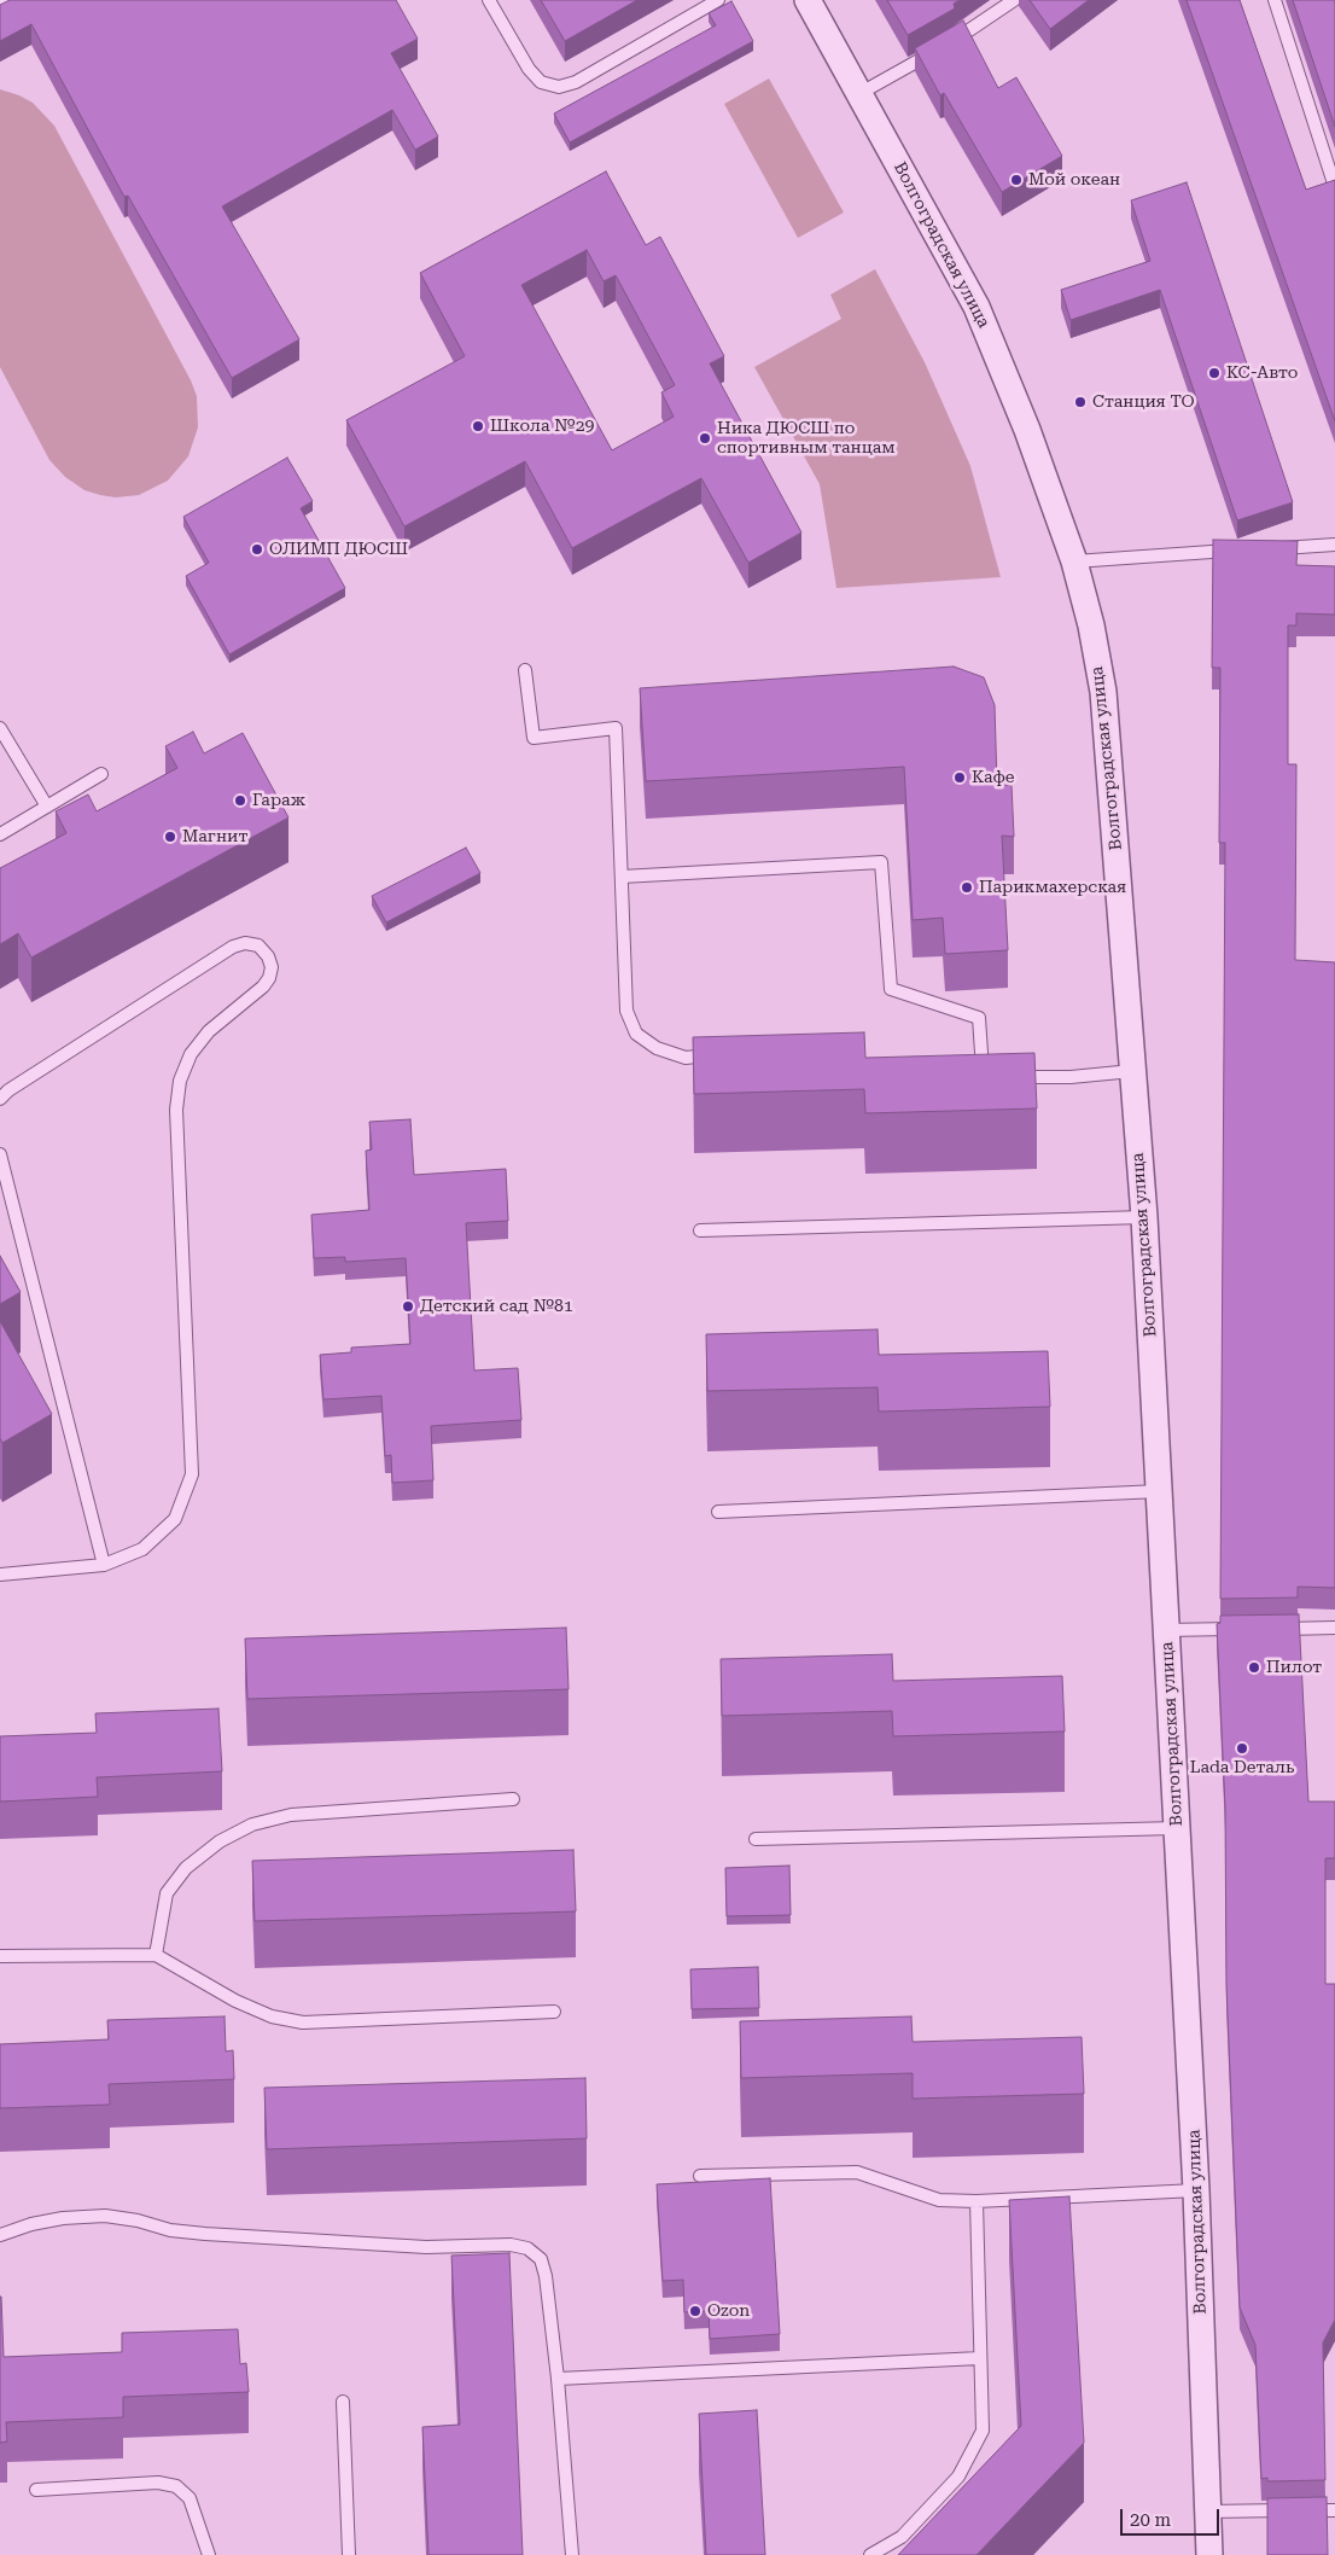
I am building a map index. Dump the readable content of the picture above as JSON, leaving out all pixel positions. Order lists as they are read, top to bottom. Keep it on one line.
{"streets":{"street":["Волгоградская улица"]},"places":["Мой океан","КС-Авто","Станция ТО","Школа №29","Ника ДЮСШ по спортивным танцам","ОЛИМП ДЮСШ","Кафе","Гараж","Магнит","Парикмахерская","Детский сад №81","Пилот","Lada Dеталь","Ozon"],"scale_bar":"20 m"}
